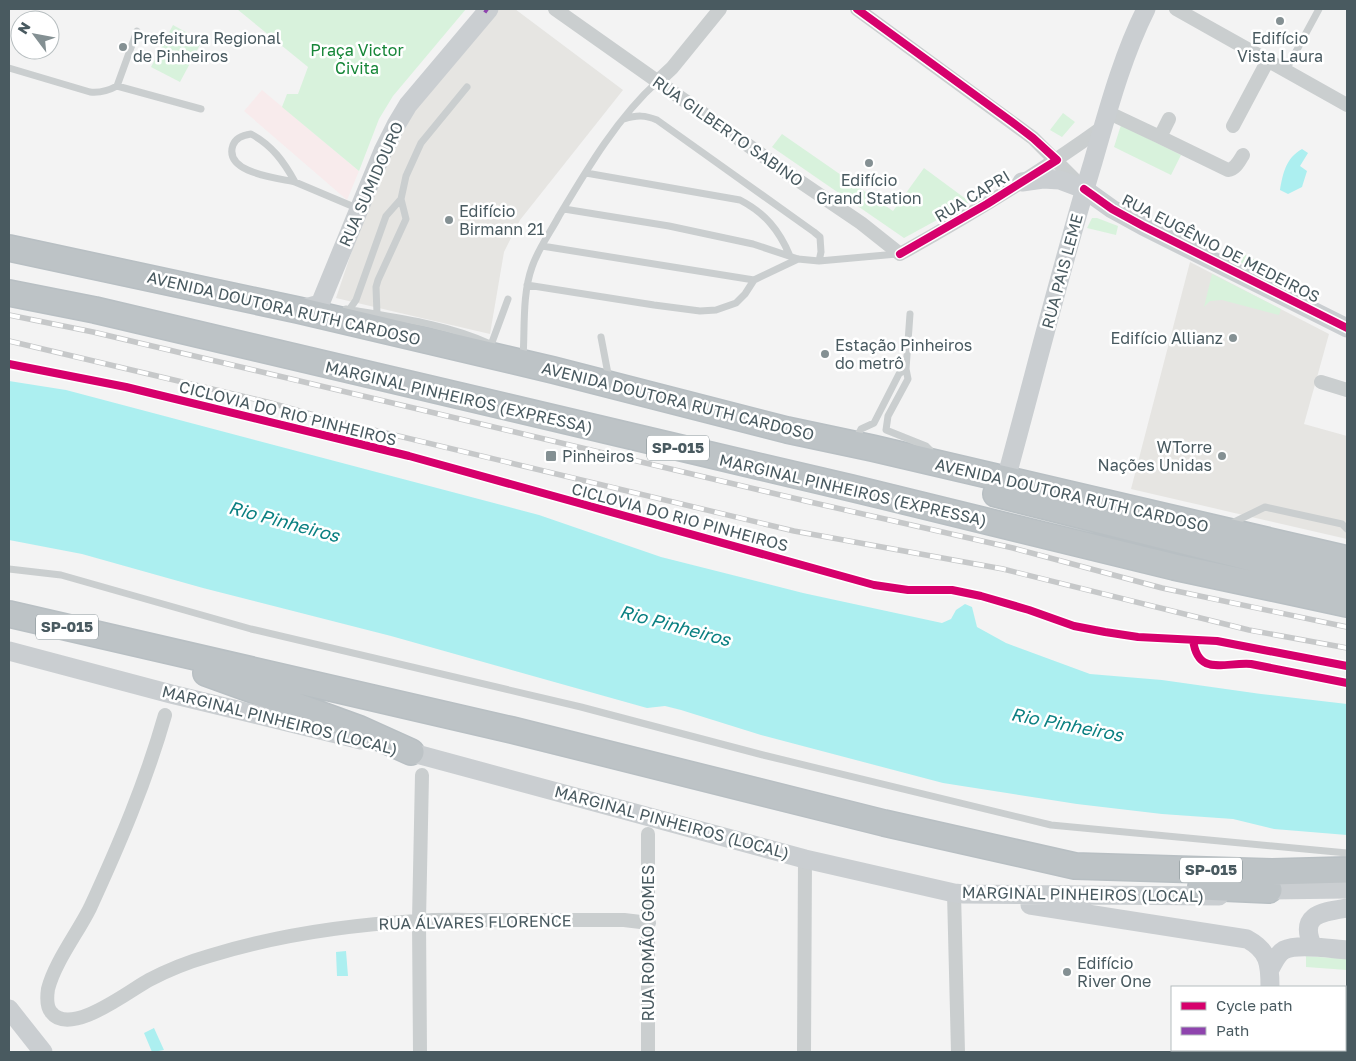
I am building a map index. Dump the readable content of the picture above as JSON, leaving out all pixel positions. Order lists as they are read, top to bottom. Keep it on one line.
{"streets":{"highway":["AVENIDA DOUTORA RUTH CARDOSO","MARGINAL PINHEIROS (EXPRESSA)","SP-015"],"main road":["RUA SUMIDOURO","RUA EUGÊNIO DE MEDEIROS","RUA PAIS LEME","MARGINAL PINHEIROS (LOCAL)"],"street":["RUA GILBERTO SABINO","RUA CAPRI","RUA ÁLVARES FLORENCE","RUA ROMÃO GOMES"],"cycle path":["CICLOVIA DO RIO PINHEIROS"]},"crossings":[["RUA GILBERTO SABINO","RUA CAPRI"],["RUA SUMIDOURO","AVENIDA DOUTORA RUTH CARDOSO"],["RUA CAPRI","RUA EUGÊNIO DE MEDEIROS"],["RUA CAPRI","RUA PAIS LEME"],["RUA EUGÊNIO DE MEDEIROS","RUA PAIS LEME"],["RUA PAIS LEME","AVENIDA DOUTORA RUTH CARDOSO"],["RUA ÁLVARES FLORENCE","RUA ROMÃO GOMES"]],"water":["Rio Pinheiros"],"parks":["Praça Victor Civita"],"places":{"other":["Edifício Vista Laura","Prefeitura Regional de Pinheiros","Edifício Grand Station","Edifício Birmann 21","Edifício Allianz","Estação Pinheiros do metrô","WTorre Nações Unidas","Edifício River One"],"transit":["Pinheiros"]},"legend":["Cycle path","Path"],"north":"top left"}
